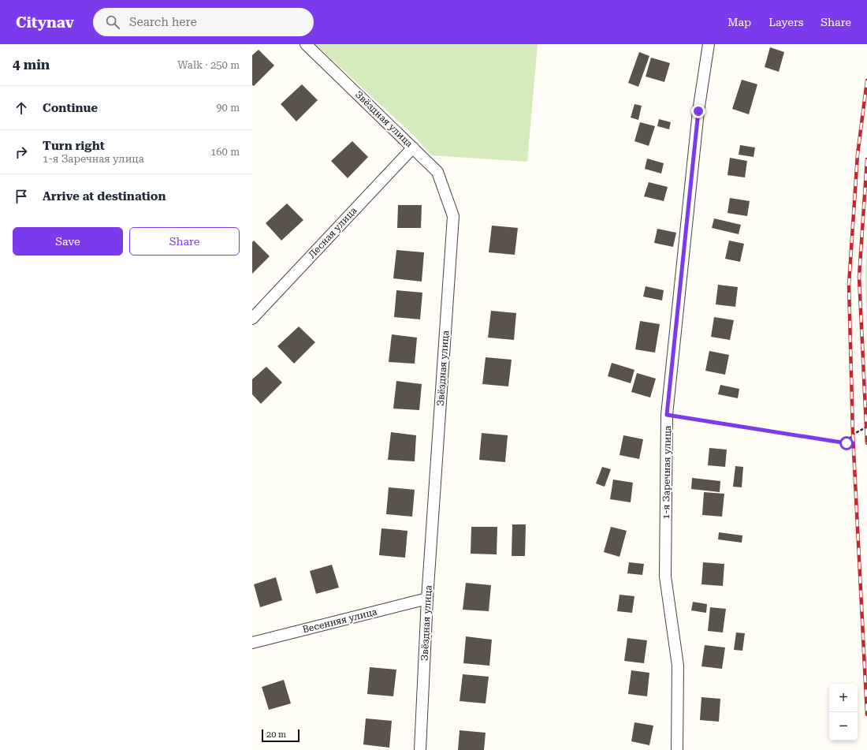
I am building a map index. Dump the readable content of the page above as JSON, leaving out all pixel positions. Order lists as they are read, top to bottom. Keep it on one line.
{"streets":{"street":["Звёздная улица","Лесная улица","1-я Заречная улица","Весенняя улица"]},"crossings":[["Звёздная улица","Лесная улица"],["Звёздная улица","Весенняя улица"]],"scale_bar":"20 m","page":{"header":"Citynav","search":"Search here","nav":["Map","Layers","Share"],"heading":["4 min","Walk · 250 m"],"list":[["Continue","90 m"],["Turn right","1-я Заречная улица","160 m"],"Arrive at destination"],"buttons":["Save","Share"],"map_buttons":["+","−"],"scale":"20 m"}}
